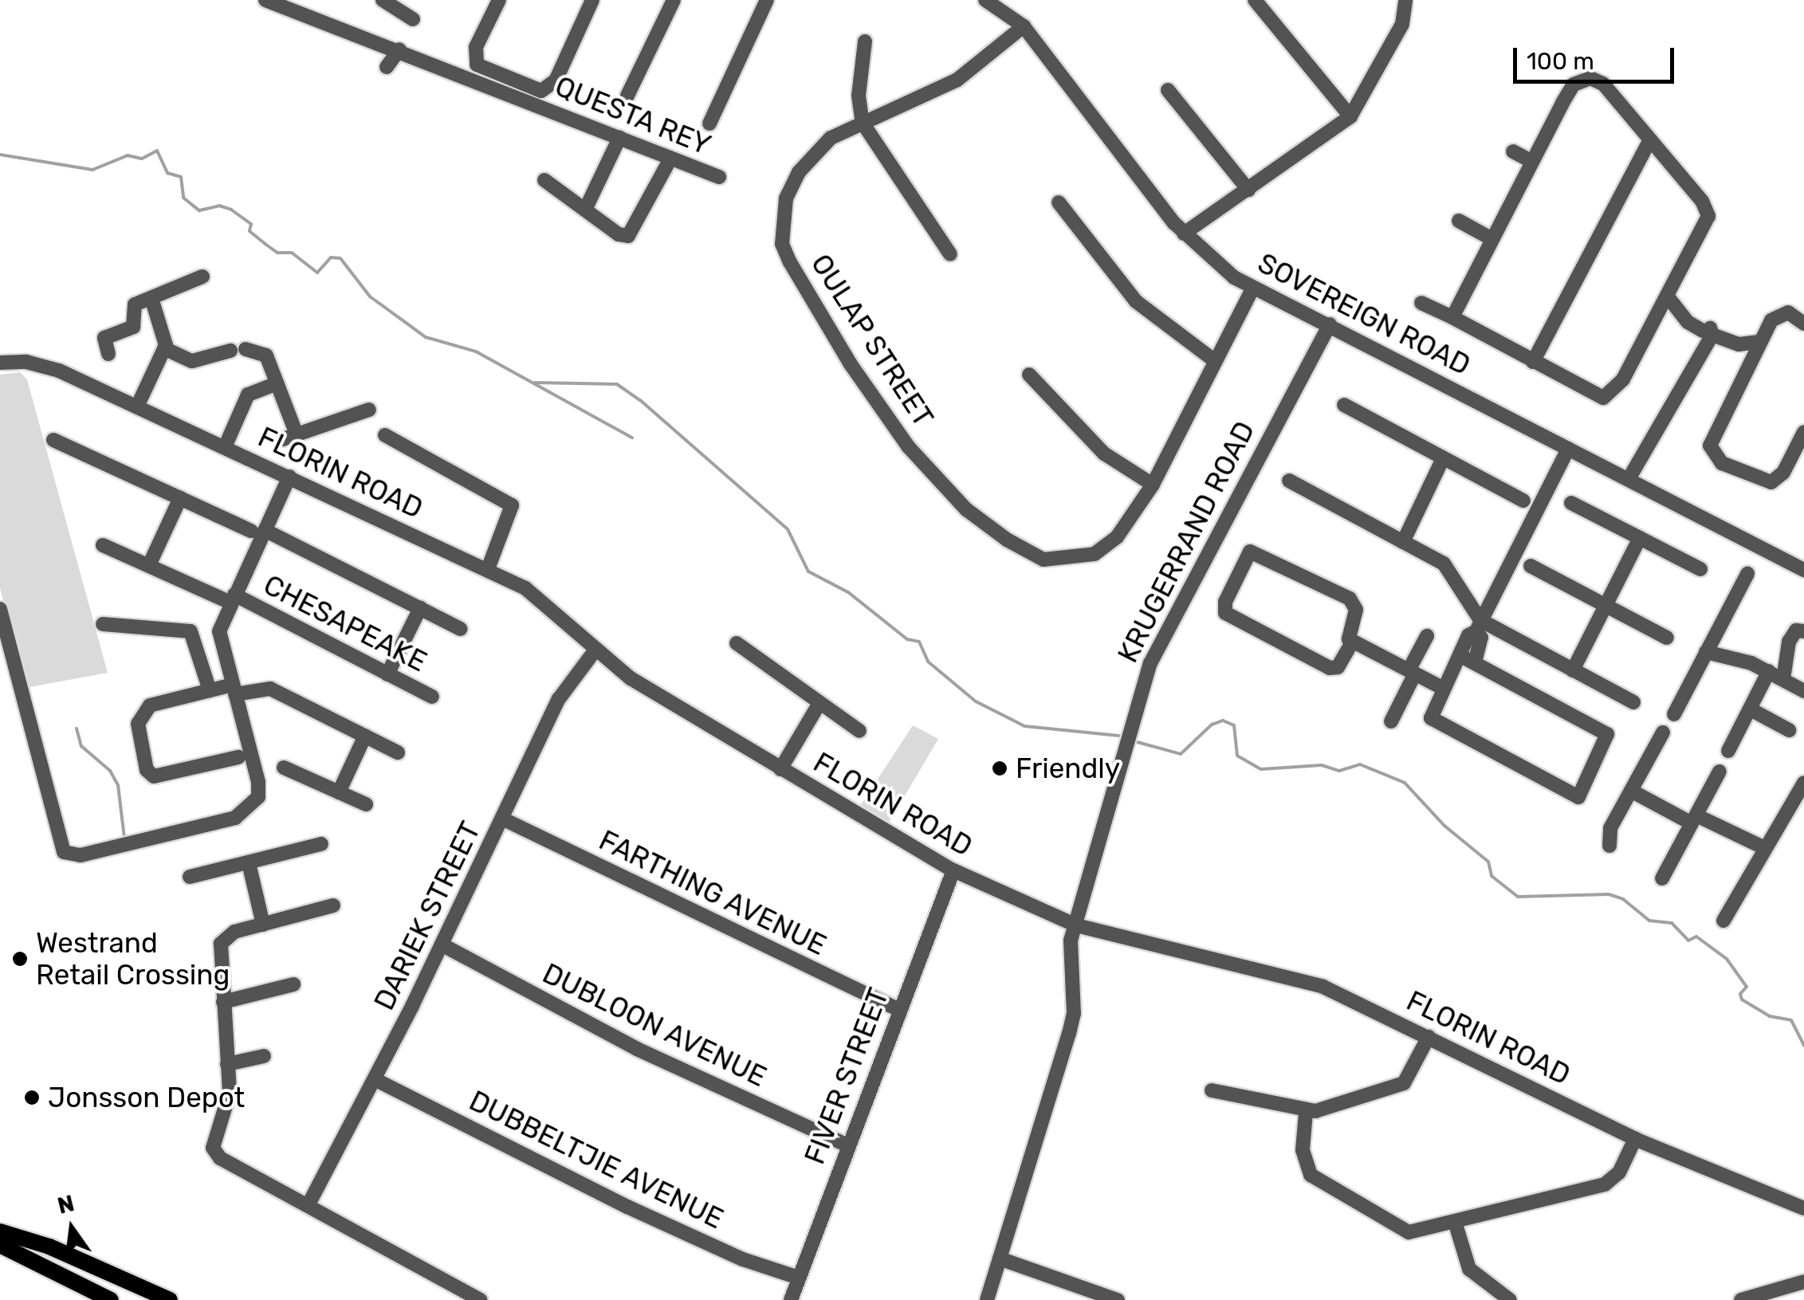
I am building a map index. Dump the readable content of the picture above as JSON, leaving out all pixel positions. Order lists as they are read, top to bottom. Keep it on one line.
{"streets":{"street":["QUESTA REY","SOVEREIGN ROAD","OULAP STREET","FLORIN ROAD","KRUGERRAND ROAD","CHESAPEAKE","FARTHING AVENUE","DARIEK STREET","DUBLOON AVENUE","FIVER STREET","DUBBELTJIE AVENUE"]},"crossings":[["SOVEREIGN ROAD","KRUGERRAND ROAD"],["FLORIN ROAD","KRUGERRAND ROAD"],["FLORIN ROAD","DARIEK STREET"],["FLORIN ROAD","FIVER STREET"],["FARTHING AVENUE","DARIEK STREET"],["FARTHING AVENUE","FIVER STREET"],["DARIEK STREET","DUBLOON AVENUE"],["DARIEK STREET","DUBBELTJIE AVENUE"],["DUBLOON AVENUE","FIVER STREET"],["FIVER STREET","DUBBELTJIE AVENUE"]],"places":["Friendly","Westrand Retail Crossing","Jonsson Depot"],"scale_bar":"100 m","north":"top"}
